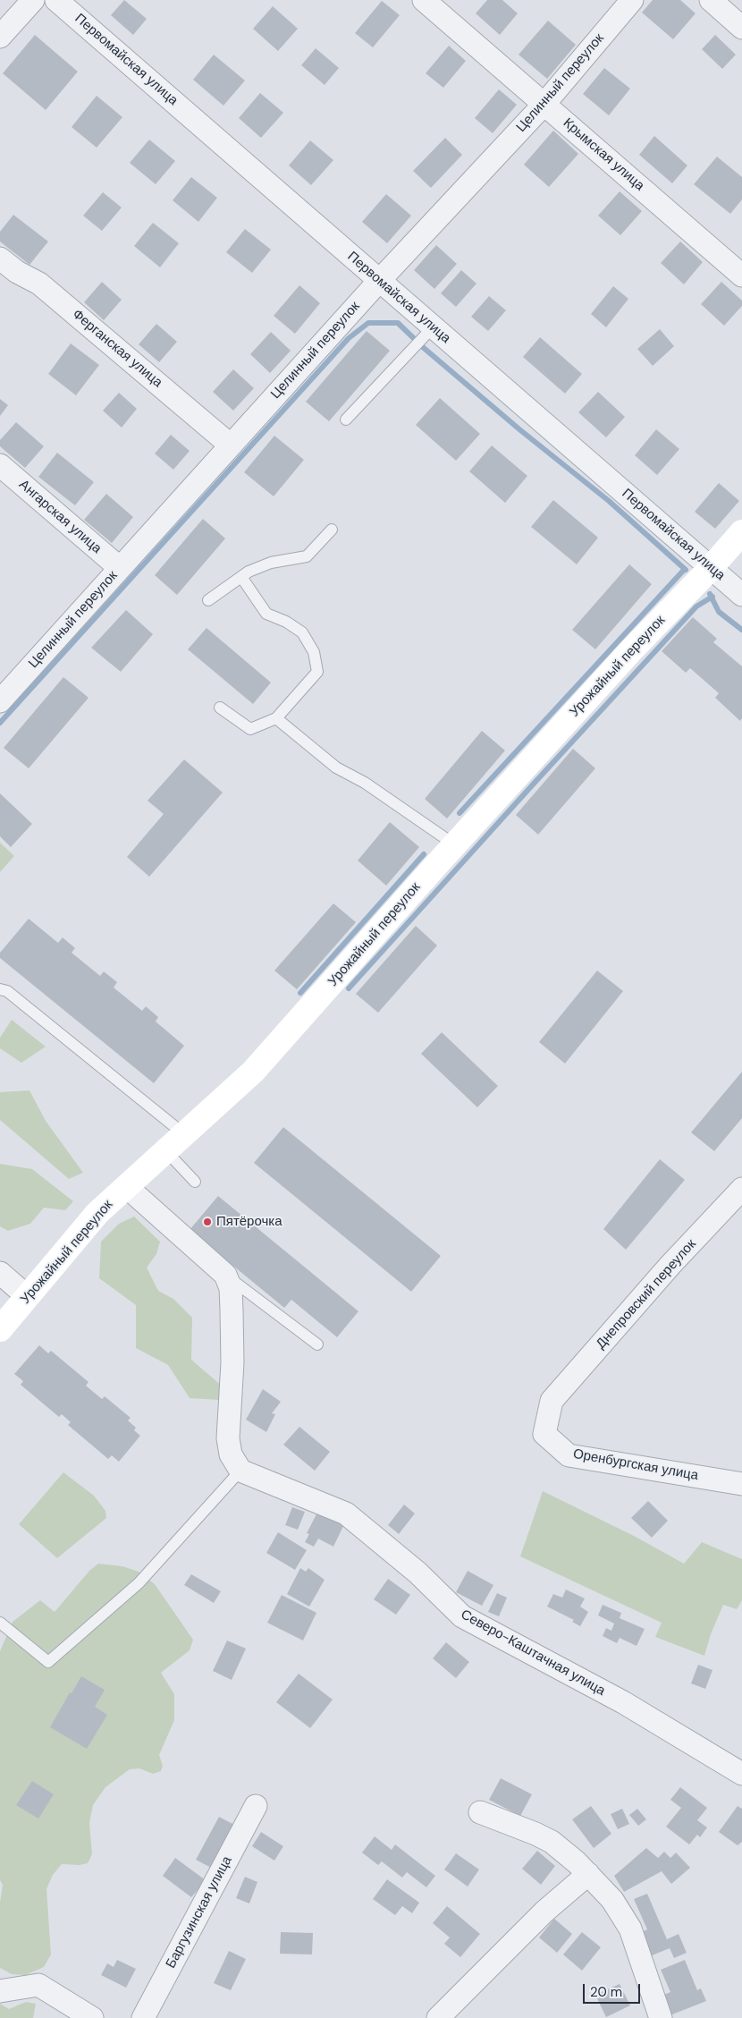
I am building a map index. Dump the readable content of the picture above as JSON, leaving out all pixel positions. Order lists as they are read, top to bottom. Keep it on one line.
{"streets":{"street":["Первомайская улица","Целинный переулок","Крымская улица","Ферганская улица","Ангарская улица","Урожайный переулок","Днепровский переулок","Оренбургская улица","Северо-Каштачная улица","Баргузинская улица"]},"crossings":[["Первомайская улица","Целинный переулок"],["Первомайская улица","Урожайный переулок"],["Целинный переулок","Крымская улица"],["Целинный переулок","Ферганская улица"],["Целинный переулок","Ангарская улица"],["Днепровский переулок","Оренбургская улица"]],"places":["Пятёрочка"],"scale_bar":"20 m"}
